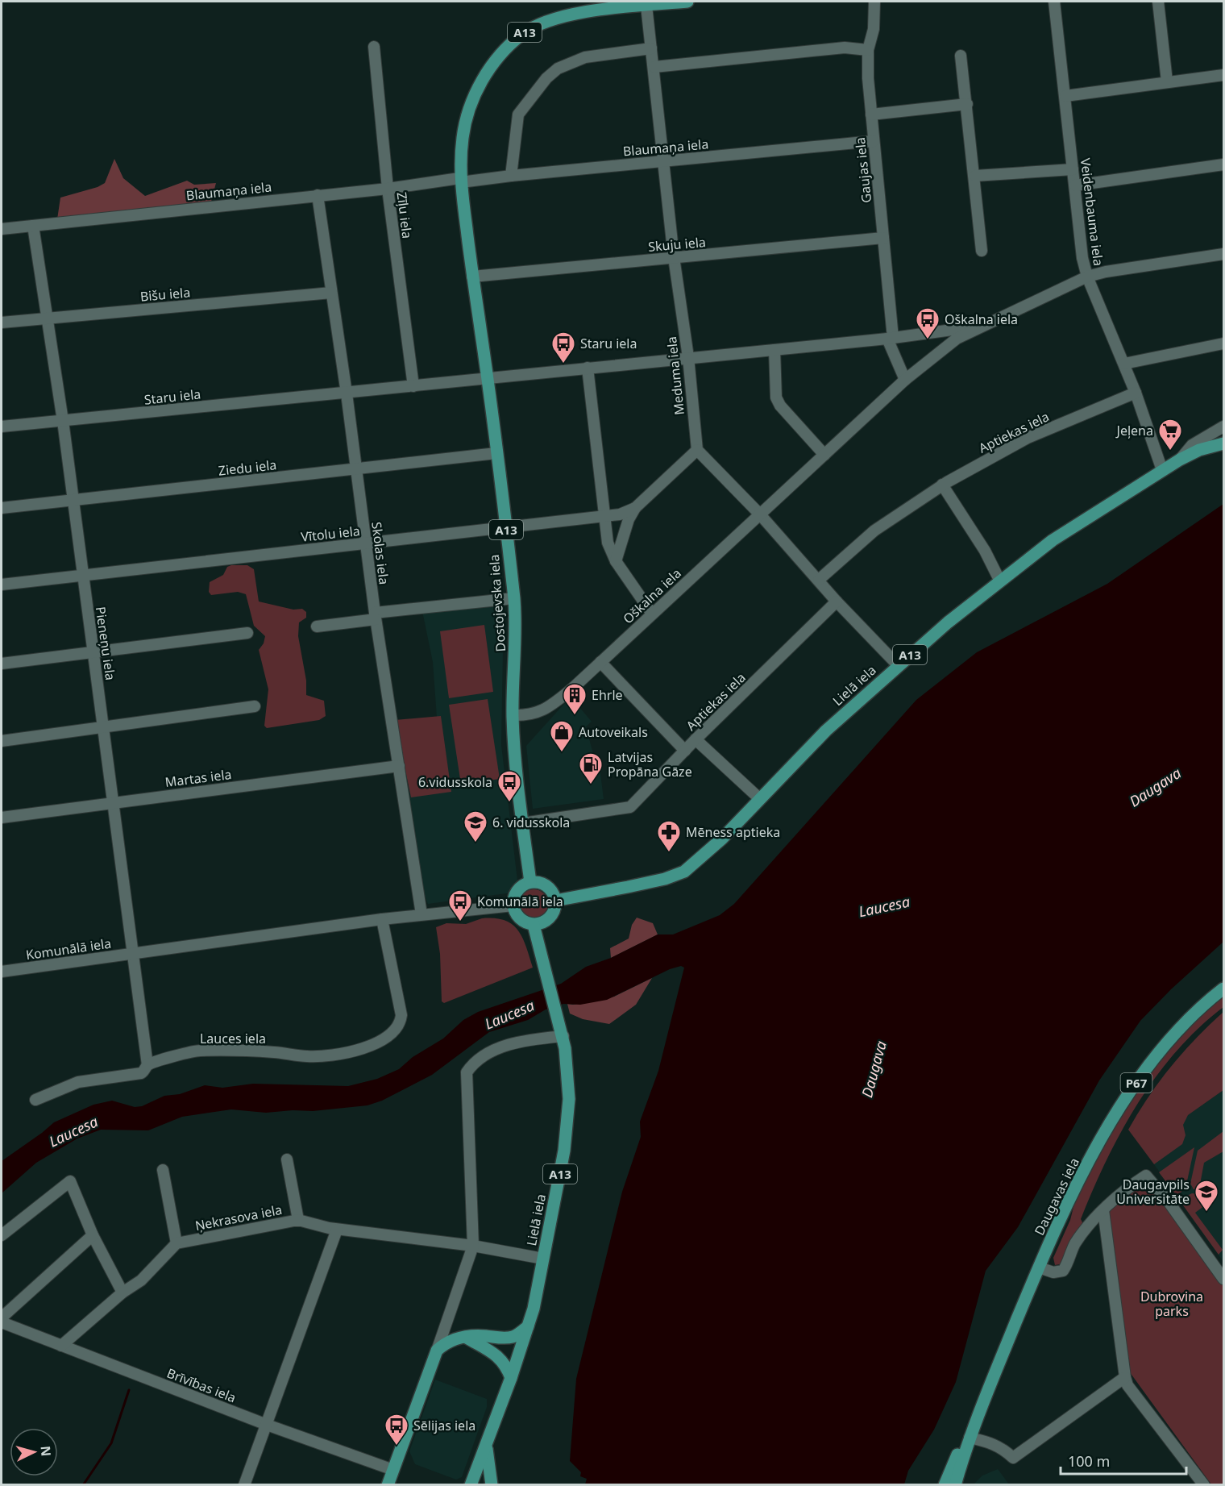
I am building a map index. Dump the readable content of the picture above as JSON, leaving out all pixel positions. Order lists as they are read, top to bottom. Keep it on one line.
{"streets":{"main road":["A13","Dostojevska iela","Lielā iela","P67","Daugavas iela"],"street":["Blaumaņa iela","Gaujas iela","Veidenbauma iela","Zīļu iela","Skuju iela","Bišu iela","Meduma iela","Staru iela","Aptiekas iela","Ziedu iela","Vītolu iela","Skolas iela","Oškalna iela","Pieneņu iela","Martas iela","Komunālā iela","Lauces iela","Ņekrasova iela","Brīvības iela"]},"crossings":[["A13","Blaumaņa iela"],["A13","Meduma iela"],["A13","Dostojevska iela"],["A13","Lielā iela"],["Blaumaņa iela","Gaujas iela"],["Blaumaņa iela","Zīļu iela"],["Blaumaņa iela","Meduma iela"],["Blaumaņa iela","Skolas iela"],["Blaumaņa iela","Dostojevska iela"],["Blaumaņa iela","Pieneņu iela"],["Gaujas iela","Skuju iela"],["Gaujas iela","Staru iela"],["Gaujas iela","Oškalna iela"],["Veidenbauma iela","Aptiekas iela"],["Veidenbauma iela","Oškalna iela"],["Veidenbauma iela","Lielā iela"],["Zīļu iela","Staru iela"],["Skuju iela","Meduma iela"],["Skuju iela","Dostojevska iela"],["Bišu iela","Skolas iela"],["Bišu iela","Pieneņu iela"],["Meduma iela","Staru iela"],["Meduma iela","Vītolu iela"],["Staru iela","Skolas iela"],["Staru iela","Oškalna iela"],["Staru iela","Dostojevska iela"],["Staru iela","Pieneņu iela"],["Aptiekas iela","Dostojevska iela"],["Ziedu iela","Skolas iela"],["Ziedu iela","Dostojevska iela"],["Ziedu iela","Pieneņu iela"],["Vītolu iela","Skolas iela"],["Vītolu iela","Dostojevska iela"],["Vītolu iela","Pieneņu iela"],["Skolas iela","Martas iela"],["Skolas iela","Komunālā iela"],["Oškalna iela","Dostojevska iela"],["Dostojevska iela","Lielā iela"],["Dostojevska iela","Komunālā iela"],["Pieneņu iela","Martas iela"],["Pieneņu iela","Komunālā iela"],["Pieneņu iela","Lauces iela"],["Lielā iela","Komunālā iela"],["Lielā iela","Ņekrasova iela"],["Komunālā iela","Lauces iela"]],"water":["Daugava","Laucesa"],"parks":["Dubrovina parks"],"places":{"bus stop":["Oškalna iela","Staru iela","6.vidusskola","Komunālā iela","Sēlijas iela"],"supermarket":["Jeļena"],"building":["Ehrle"],"shop":["Autoveikals"],"fuel station":["Latvijas Propāna Gāze"],"school or university":["6. vidusskola","Daugavpils Universitāte"],"pharmacy":["Mēness aptieka"]},"scale_bar":"100 m","north":"right"}
